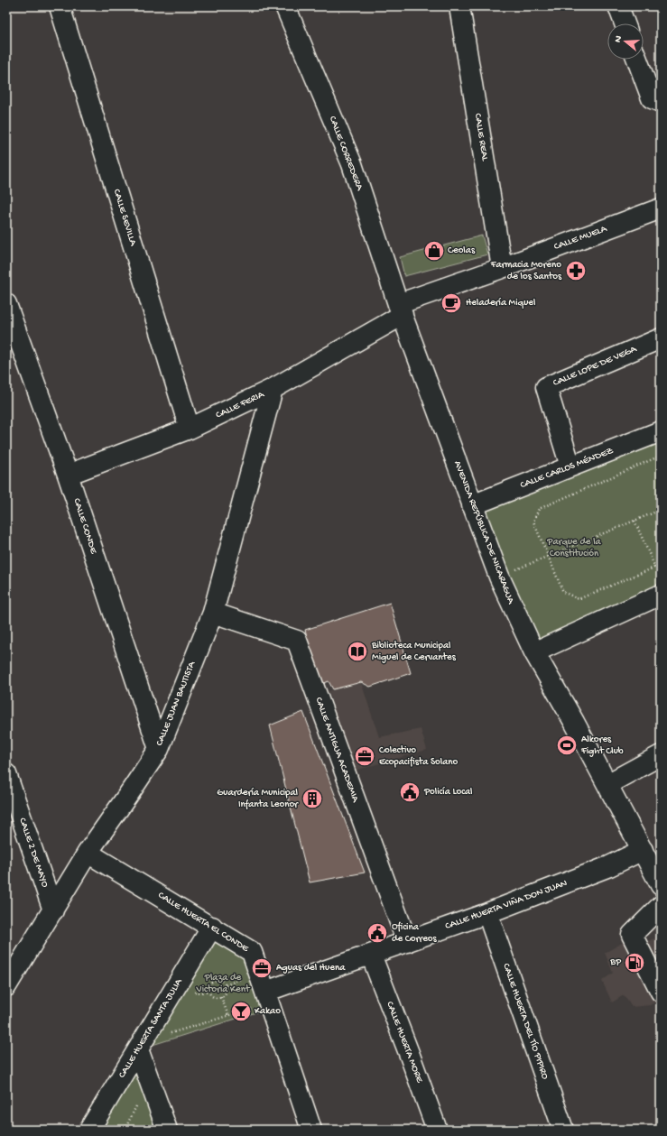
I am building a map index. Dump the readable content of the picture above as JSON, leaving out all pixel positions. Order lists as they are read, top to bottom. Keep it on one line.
{"streets":{"street":["CALLE REAL","CALLE CORREDERA","CALLE SEVILLA","CALLE MUELA","CALLE LOPE DE VEGA","CALLE FERIA","CALLE CARLOS MÉNDEZ","CALLE CONDE","AVENIDA REPÚBLICA DE NICARAGUA","CALLE JUAN BAUTISTA","CALLE ANTIGUA ACADEMIA","CALLE 2 DE MAYO","CALLE HUERTA VIÑA DON JUAN","CALLE HUERTA EL CONDE","CALLE HUERTA DEL TÍO PIPIRO","CALLE HUERTA SANTA JULIA","CALLE HUERTA MORE"]},"crossings":[["CALLE REAL","CALLE MUELA"],["CALLE CORREDERA","CALLE MUELA"],["CALLE CORREDERA","CALLE FERIA"],["CALLE CORREDERA","AVENIDA REPÚBLICA DE NICARAGUA"],["CALLE SEVILLA","CALLE FERIA"],["CALLE MUELA","CALLE FERIA"],["CALLE MUELA","AVENIDA REPÚBLICA DE NICARAGUA"],["CALLE LOPE DE VEGA","CALLE CARLOS MÉNDEZ"],["CALLE FERIA","CALLE CONDE"],["CALLE FERIA","AVENIDA REPÚBLICA DE NICARAGUA"],["CALLE FERIA","CALLE JUAN BAUTISTA"],["CALLE CARLOS MÉNDEZ","AVENIDA REPÚBLICA DE NICARAGUA"],["CALLE CONDE","CALLE JUAN BAUTISTA"],["AVENIDA REPÚBLICA DE NICARAGUA","CALLE HUERTA VIÑA DON JUAN"],["CALLE JUAN BAUTISTA","CALLE ANTIGUA ACADEMIA"],["CALLE JUAN BAUTISTA","CALLE 2 DE MAYO"],["CALLE JUAN BAUTISTA","CALLE HUERTA EL CONDE"],["CALLE ANTIGUA ACADEMIA","CALLE HUERTA VIÑA DON JUAN"],["CALLE HUERTA VIÑA DON JUAN","CALLE HUERTA EL CONDE"],["CALLE HUERTA VIÑA DON JUAN","CALLE HUERTA DEL TÍO PIPIRO"],["CALLE HUERTA VIÑA DON JUAN","CALLE HUERTA MORE"],["CALLE HUERTA EL CONDE","CALLE HUERTA SANTA JULIA"]],"parks":["Parque de la Constitución","Plaza de Victoria Kent"],"places":{"shop":["Ceolas"],"pharmacy":["Farmacia Moreno de los Santos"],"cafe":["Heladería Miquel"],"library":["Biblioteca Municipal Miguel de Cervantes"],"sports":["Alkores Fight Club"],"office":["Colectivo Ecopacifista Solano","Aguas del Huena"],"public building":["Policía Local","Oficina de Correos"],"building":["Guardería Municipal Infanta Leonor"],"fuel station":["BP"],"bar":["Kakao"]},"north":"left"}
